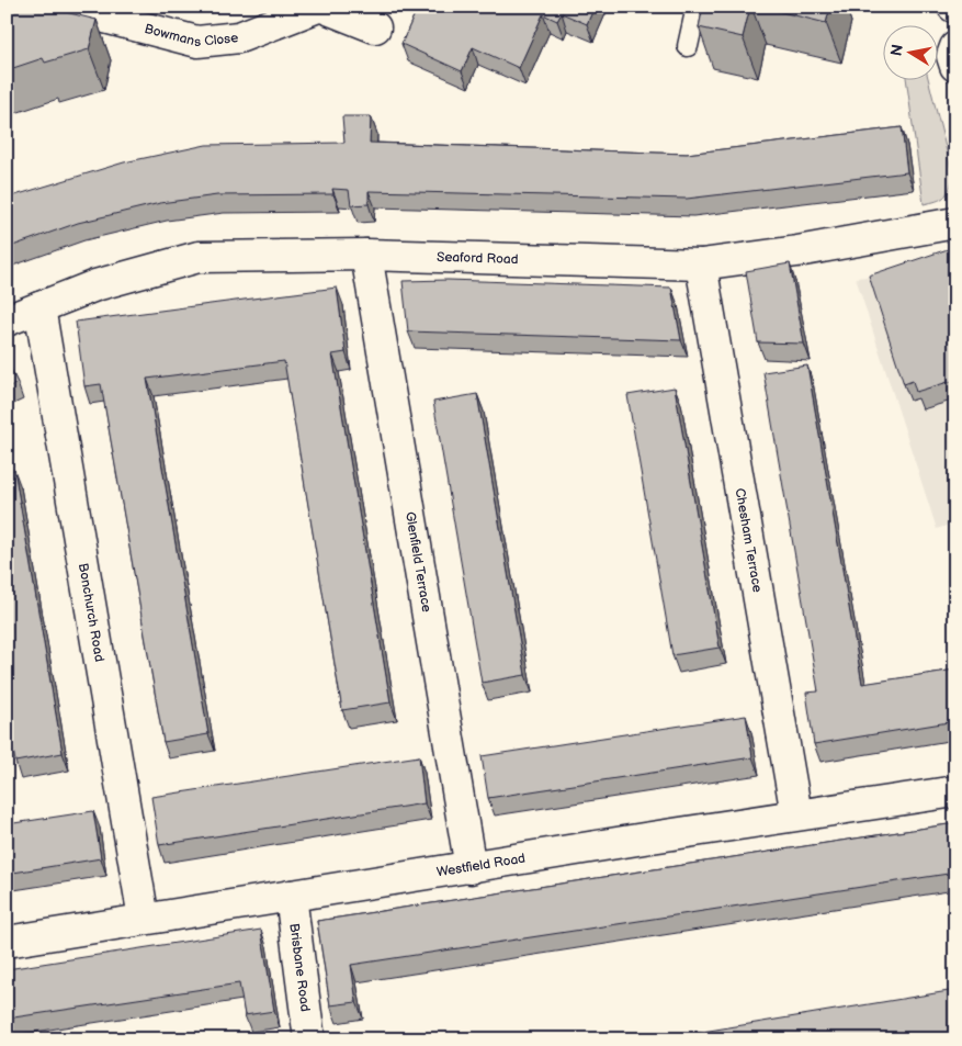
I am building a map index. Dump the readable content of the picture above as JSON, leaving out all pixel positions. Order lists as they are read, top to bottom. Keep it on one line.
{"streets":{"street":["Bowmans Close","Seaford Road","Chesham Terrace","Glenfield Terrace","Bonchurch Road","Westfield Road","Brisbane Road"]},"crossings":[["Seaford Road","Chesham Terrace"],["Seaford Road","Glenfield Terrace"],["Seaford Road","Bonchurch Road"],["Chesham Terrace","Westfield Road"],["Glenfield Terrace","Westfield Road"],["Bonchurch Road","Westfield Road"],["Westfield Road","Brisbane Road"]],"north":"left"}
